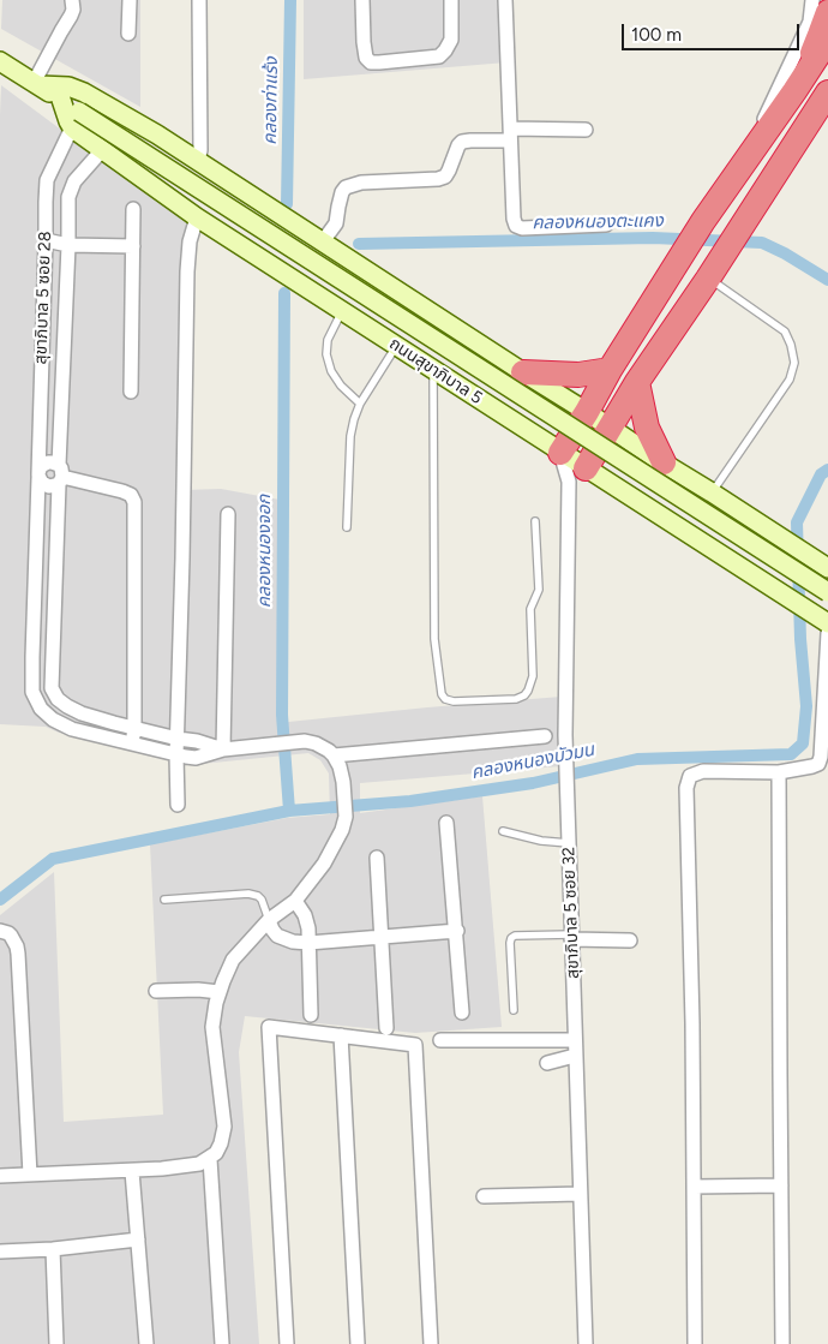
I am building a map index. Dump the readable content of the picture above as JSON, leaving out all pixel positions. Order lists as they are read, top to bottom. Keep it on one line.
{"streets":{"main road":["ถนนสุขาภิบาล 5"],"street":["สุขาภิบาล 5 ซอย 28","สุขาภิบาล 5 ซอย 32"]},"crossings":[["สุขาภิบาล 5 ซอย 28","ถนนสุขาภิบาล 5"],["ถนนสุขาภิบาล 5","สุขาภิบาล 5 ซอย 32"]],"water":["คลองท่าแร้ง","คลองหนองตะแคง","คลองหนองจอก","คลองหนองบัวมน"],"scale_bar":"100 m"}
